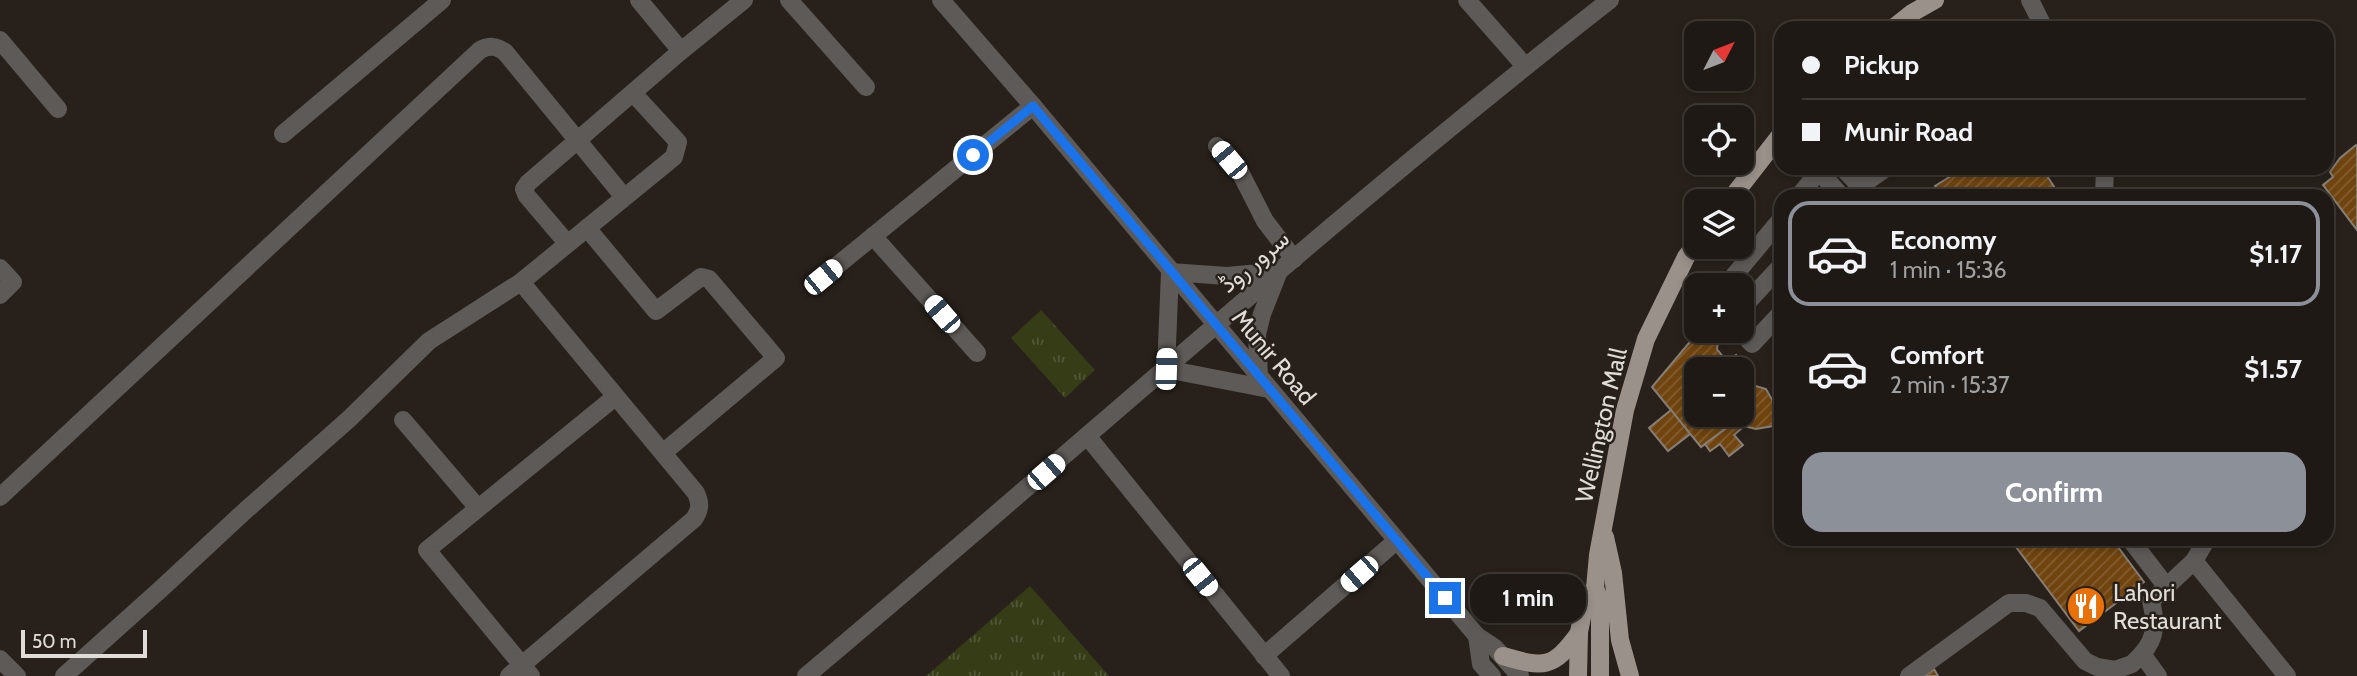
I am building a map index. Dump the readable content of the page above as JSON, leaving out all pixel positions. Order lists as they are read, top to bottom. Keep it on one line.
{"streets":{"main road":["Wellington Mall"],"street":["سرور روڈ","Munir Road"]},"crossings":[["سرور روڈ","Munir Road"]],"places":{"restaurant":["Lahori Restaurant"]},"scale_bar":"50 m","north":"top right","page":{"map_buttons":["+","−"],"banner":["Pickup","Munir Road"],"list":[{"name":"Economy","note":"1 min · 15:36","value":"$1.17"},{"name":"Comfort","note":"2 min · 15:37","value":"$1.57"}],"buttons":"Confirm","bubble":"1 min","scale":"50 m"}}
